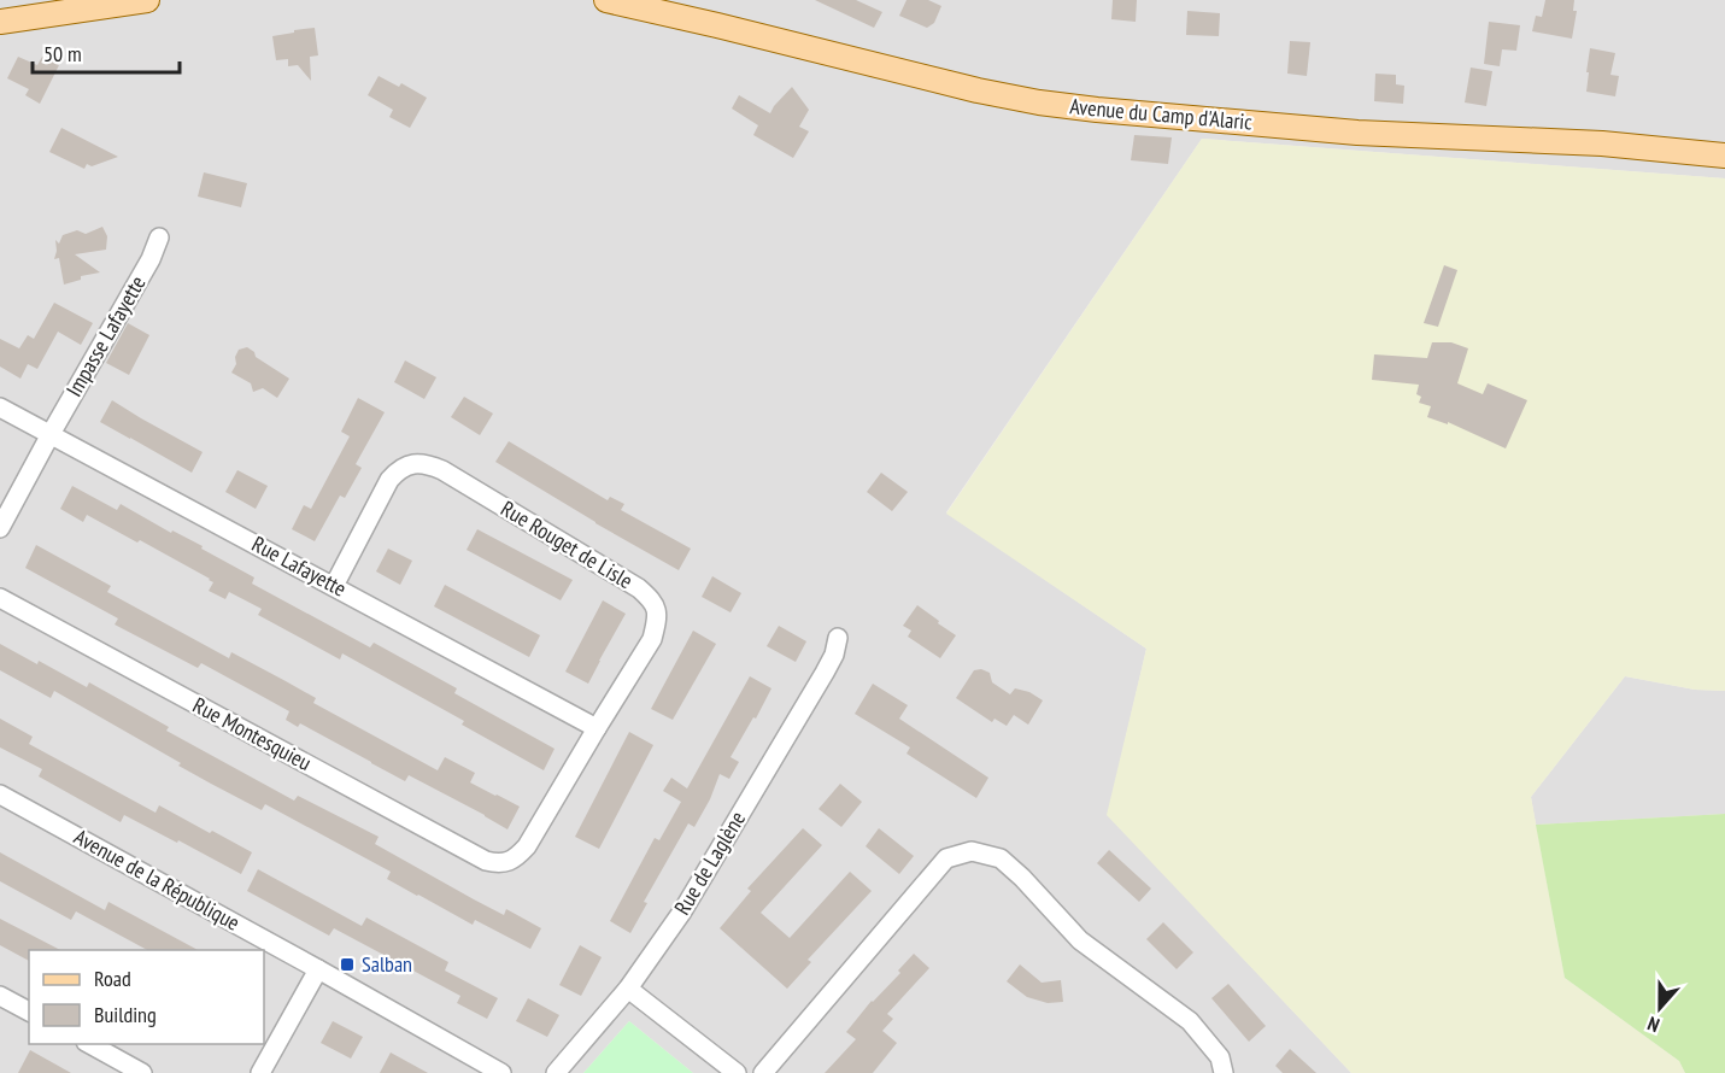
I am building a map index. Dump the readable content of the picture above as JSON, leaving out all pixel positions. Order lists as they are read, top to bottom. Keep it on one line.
{"streets":{"main road":["Avenue du Camp d'Alaric"],"street":["Impasse Lafayette","Rue Rouget de Lisle","Rue Lafayette","Rue Montesquieu","Rue de Laglène","Avenue de la République"]},"crossings":[["Impasse Lafayette","Rue Lafayette"],["Rue Rouget de Lisle","Rue Lafayette"],["Rue Rouget de Lisle","Rue Montesquieu"]],"places":{"transit":["Salban"]},"legend":["Road","Building"],"scale_bar":"50 m","north":"bottom"}
